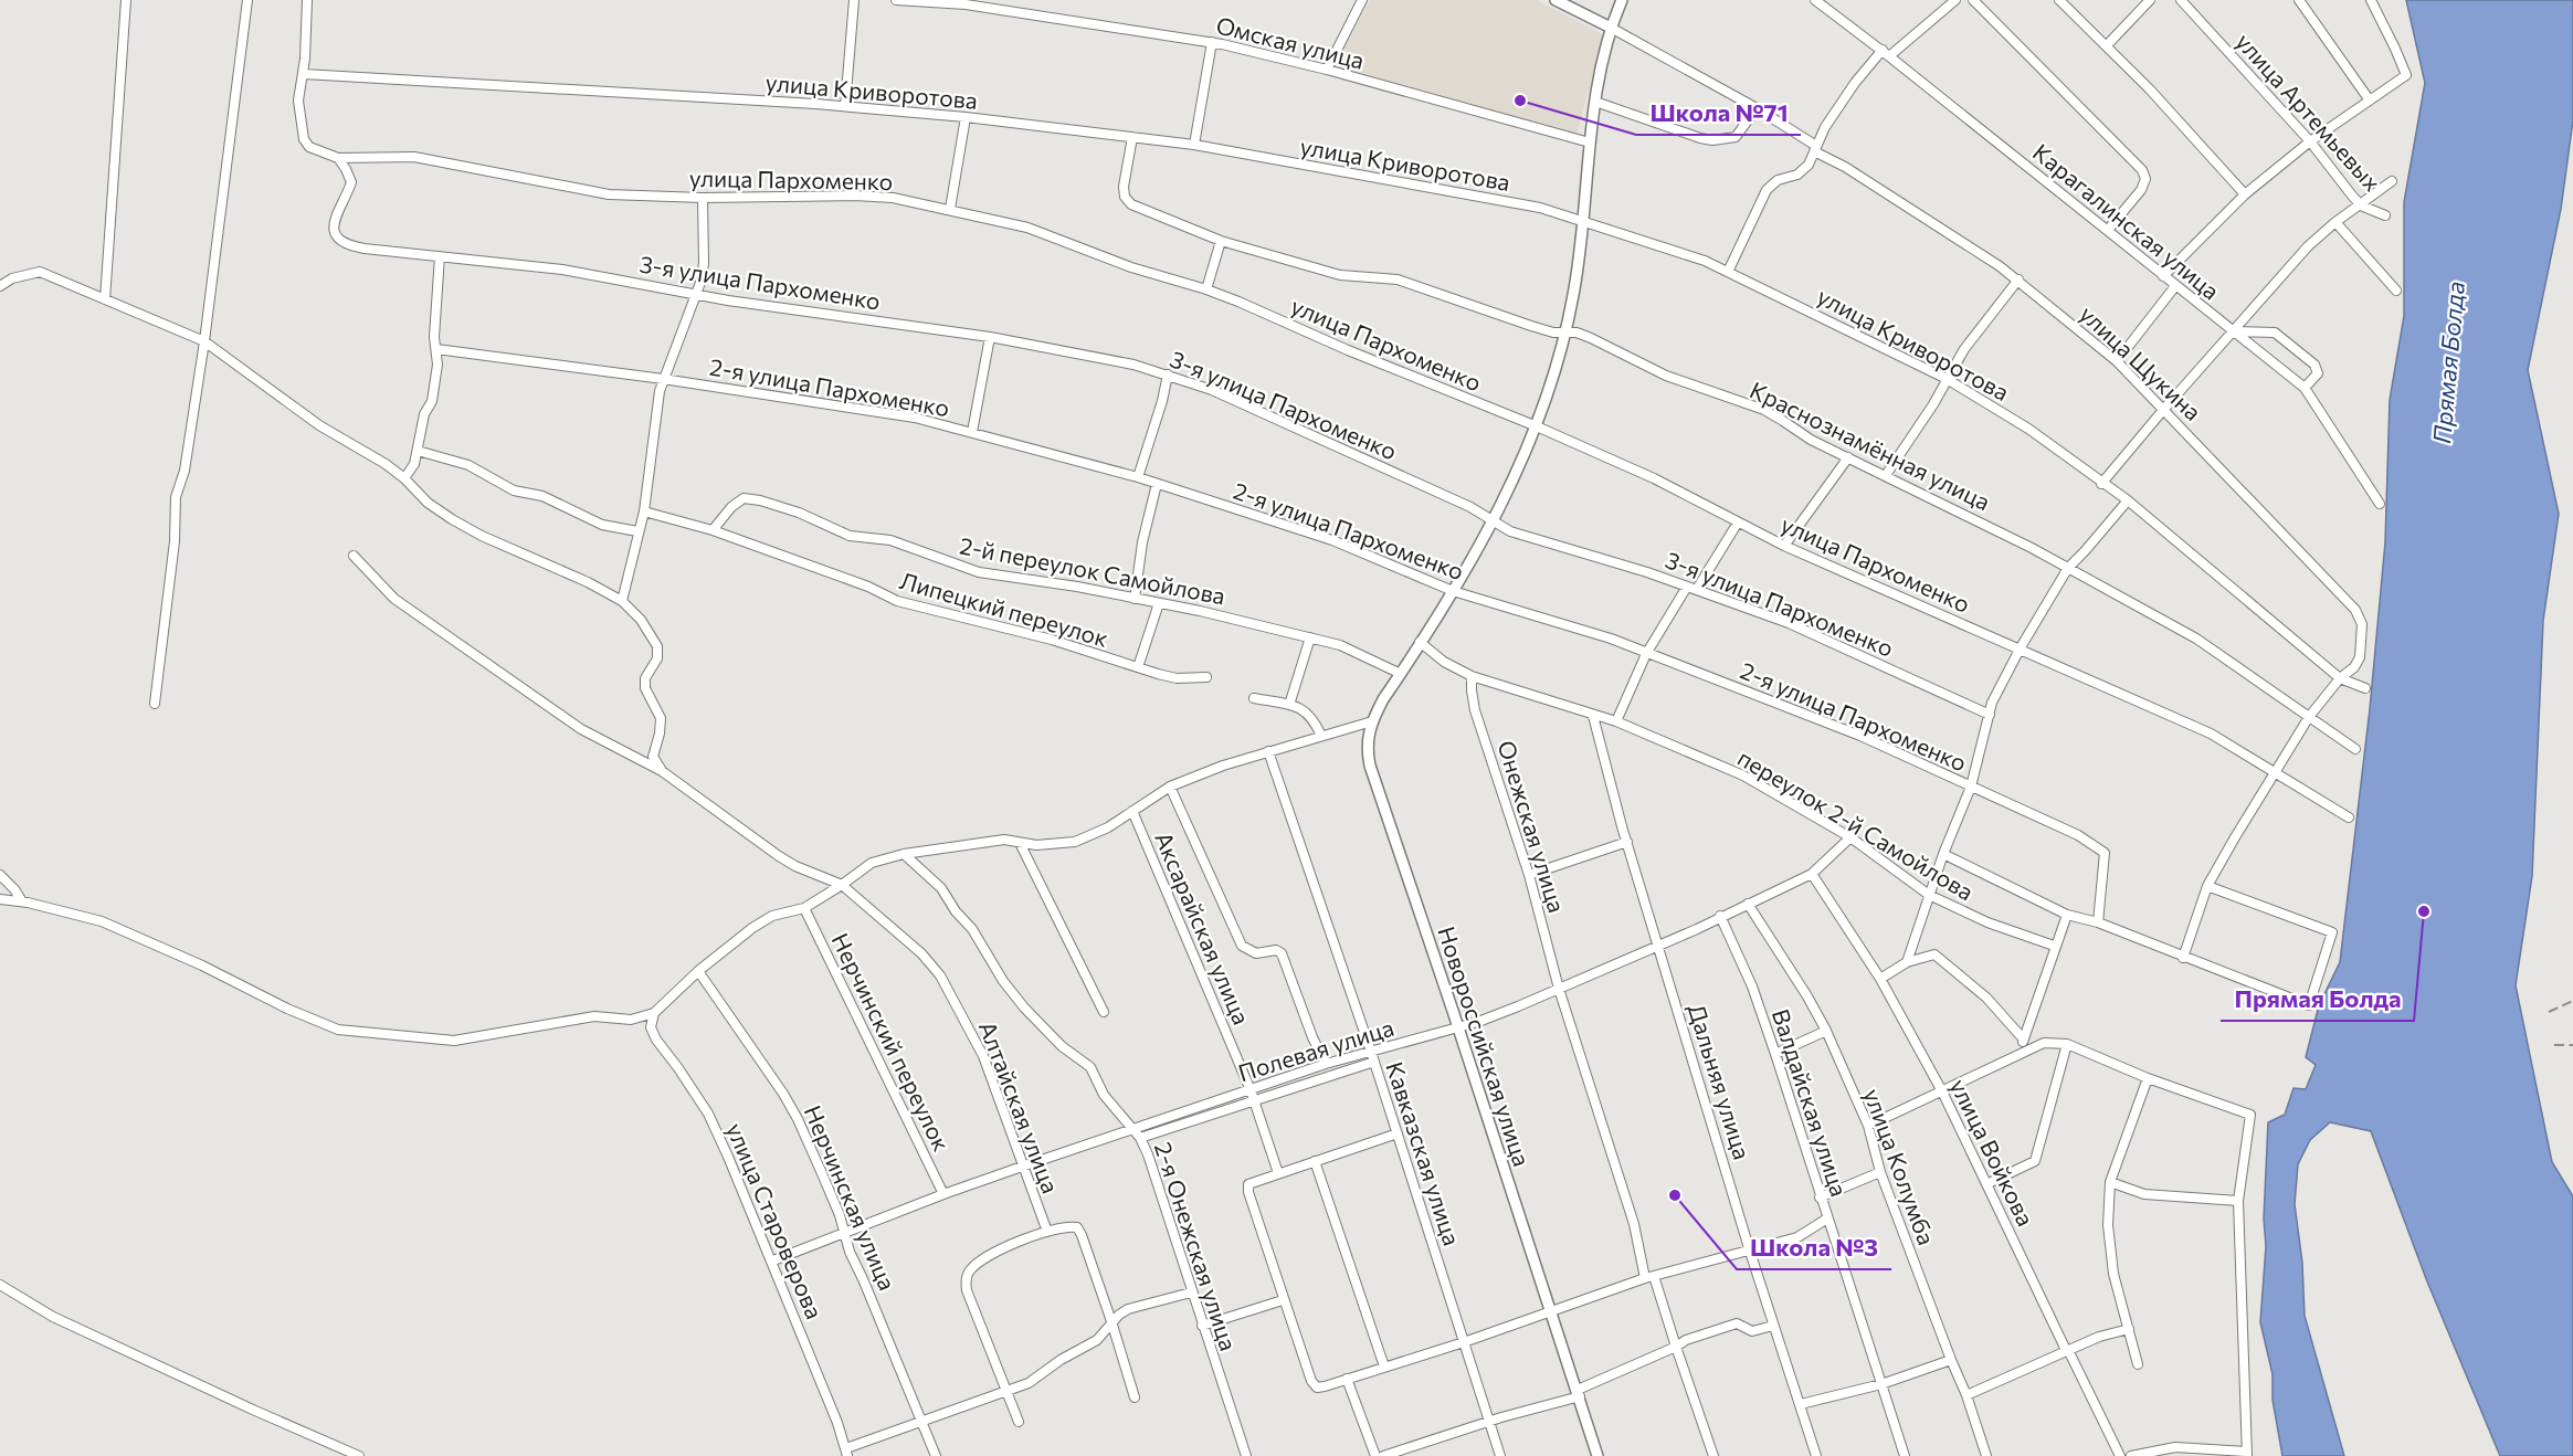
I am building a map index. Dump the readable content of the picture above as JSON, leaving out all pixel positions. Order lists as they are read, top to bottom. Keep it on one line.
{"streets":{"street":["Омская улица","улица Криворотова","улица Артемьевых","улица Пархоменко","Карагалинская улица","3-я улица Пархоменко","улица Щукина","2-я улица Пархоменко","Краснознамённая улица","2-й переулок Самойлова","Липецкий переулок","переулок 2-й Самойлова","Онежская улица","Аксарайская улица","Нерчинский переулок","Новороссийская улица","Полевая улица","Дальняя улица","Валдайская улица","Алтайская улица","улица Войкова","Кавказская улица","улица Колумба","Нерчинская улица","улица Староверова","2-я Онежская улица"]},"crossings":[["Омская улица","Новороссийская улица"],["улица Криворотова","улица Щукина"],["улица Криворотова","Краснознамённая улица"],["улица Криворотова","Новороссийская улица"],["улица Пархоменко","3-я улица Пархоменко"],["улица Пархоменко","Новороссийская улица"],["3-я улица Пархоменко","Новороссийская улица"],["улица Щукина","Новороссийская улица"],["2-я улица Пархоменко","Новороссийская улица"],["Краснознамённая улица","Новороссийская улица"],["2-й переулок Самойлова","Липецкий переулок"],["2-й переулок Самойлова","Новороссийская улица"],["переулок 2-й Самойлова","Онежская улица"],["переулок 2-й Самойлова","Новороссийская улица"],["переулок 2-й Самойлова","Полевая улица"],["переулок 2-й Самойлова","Дальняя улица"],["Онежская улица","Полевая улица"],["Аксарайская улица","Полевая улица"],["Нерчинский переулок","Полевая улица"],["Новороссийская улица","Полевая улица"],["Полевая улица","Дальняя улица"],["Полевая улица","Валдайская улица"],["Полевая улица","Алтайская улица"],["Полевая улица","улица Войкова"],["Полевая улица","Кавказская улица"],["Полевая улица","улица Колумба"],["Полевая улица","Нерчинская улица"],["Полевая улица","улица Староверова"],["Полевая улица","2-я Онежская улица"]],"water":["Прямая Болда"],"places":["Школа №71","Прямая Болда","Школа №3"]}
